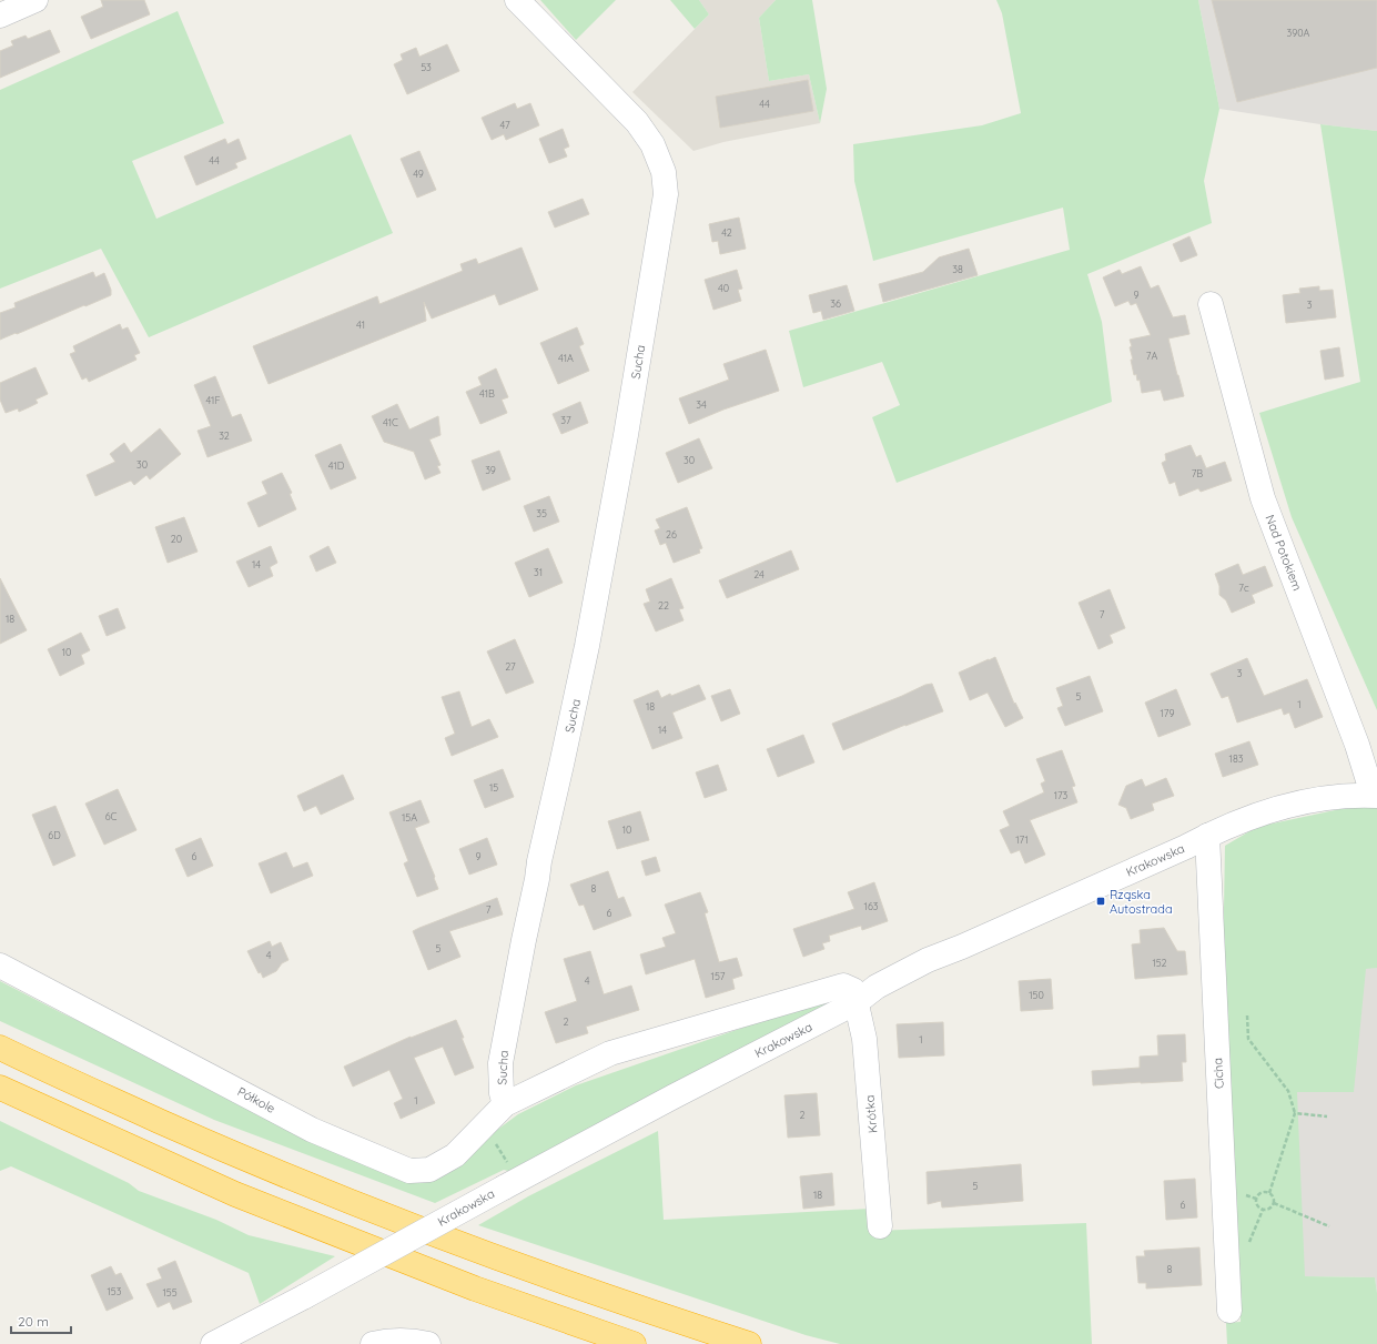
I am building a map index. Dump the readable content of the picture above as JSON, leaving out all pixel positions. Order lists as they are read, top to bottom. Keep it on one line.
{"streets":{"street":["Sucha","Nad Potokiem","Krakowska","Cicha","Półkole","Krótka"]},"crossings":[["Sucha","Krakowska"],["Sucha","Półkole"],["Sucha","Krótka"],["Nad Potokiem","Krakowska"],["Krakowska","Cicha"],["Krakowska","Krótka"]],"places":{"transit":["Rząska Autostrada"]},"house_numbers":["390A","53","44","47","44","49","42","38","40","9","36","3","41","7A","41A","41B","41F","34","37","41C","32","30","30","41D","39","7B","35","26","20","14","31","24","7c","22","7","18","10","27","3","5","1","18","179","14","183","15","173","6C","15A","10","6D","171","6","9","8","163","7","6","5","4","152","157","4","150","2","1","1","2","5","18","6","8","153","155"],"scale_bar":"20 m"}
